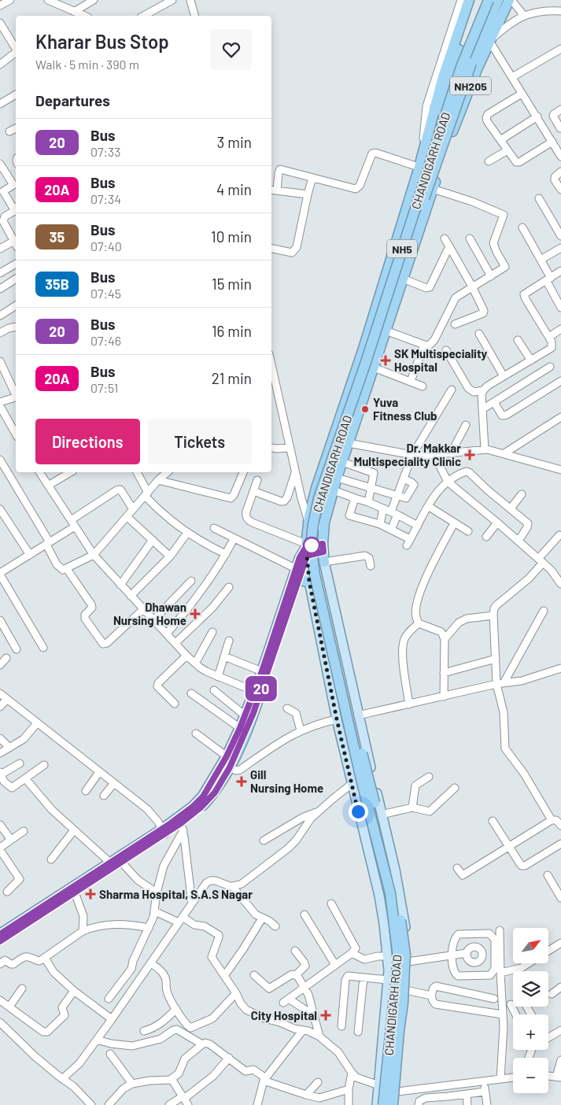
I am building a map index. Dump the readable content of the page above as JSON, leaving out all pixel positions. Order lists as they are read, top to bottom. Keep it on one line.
{"streets":{"highway":["NH205","CHANDIGARH ROAD","NH5"]},"places":{"health":["SK Multispeciality Hospital","Dr. Makkar Multispeciality Clinic","Dhawan Nursing Home","Gill Nursing Home","Sharma Hospital, S.A.S Nagar","City Hospital"],"other":["Yuva Fitness Club"]},"lines":["bus line 20"],"north":"top right","page":{"on_map":"20","heading":[["Kharar Bus Stop","Walk · 5 min · 390 m"],"Departures"],"list":[{"mark":"20","name":"Bus","note":"07:33","value":"3 min"},{"mark":"20A","name":"Bus","note":"07:34","value":"4 min"},{"mark":"35","name":"Bus","note":"07:40","value":"10 min"},{"mark":"35B","name":"Bus","note":"07:45","value":"15 min"},{"mark":"20","name":"Bus","note":"07:46","value":"16 min"},{"mark":"20A","name":"Bus","note":"07:51","value":"21 min"}],"buttons":["Directions","Tickets"],"map_buttons":["+","−"]}}
